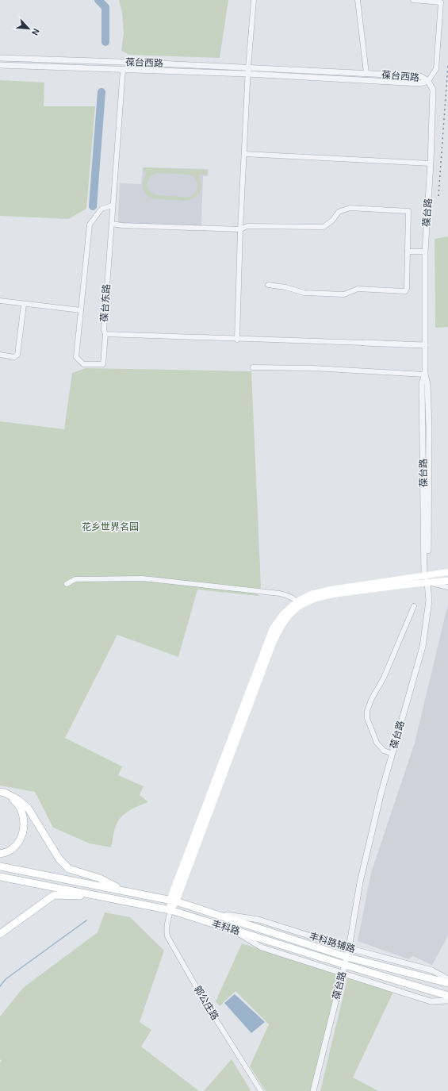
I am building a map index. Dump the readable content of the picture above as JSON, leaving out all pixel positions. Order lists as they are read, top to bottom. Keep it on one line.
{"streets":{"main road":["丰科路"],"street":["葆台西路","葆台路","葆台东路","丰科路辅路","郭公庄路"]},"crossings":[["葆台西路","葆台路"],["葆台西路","葆台东路"],["葆台路","丰科路"],["葆台路","丰科路辅路"],["丰科路","丰科路辅路"],["丰科路","郭公庄路"]],"parks":["花乡世界名园"],"north":"bottom right"}
